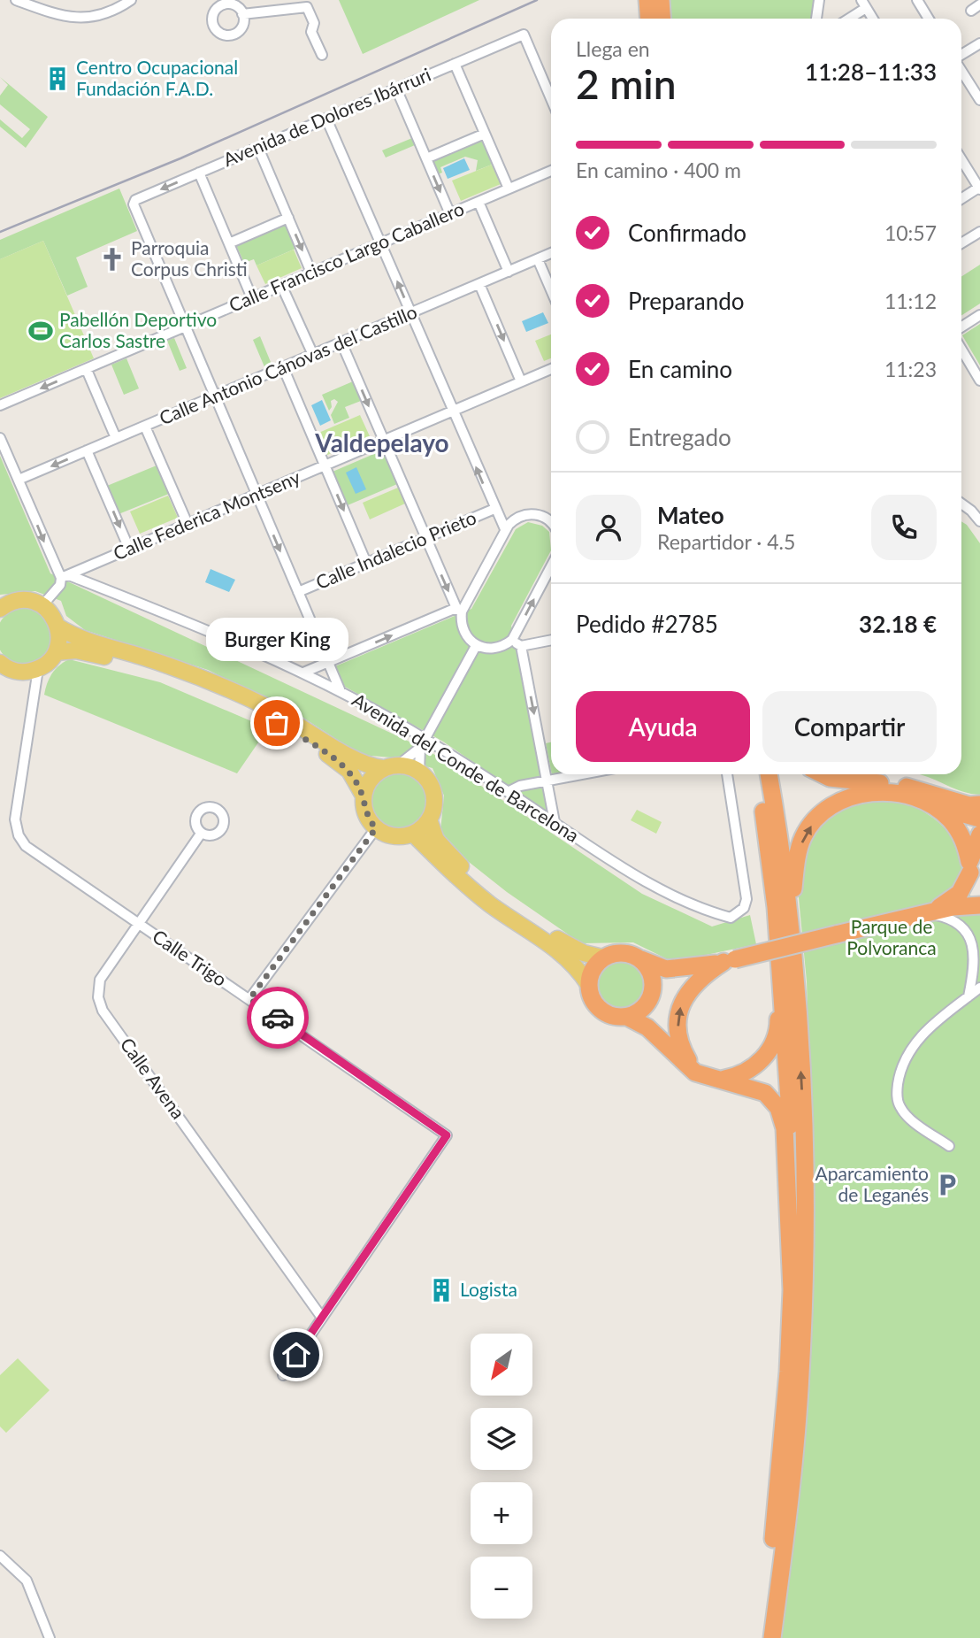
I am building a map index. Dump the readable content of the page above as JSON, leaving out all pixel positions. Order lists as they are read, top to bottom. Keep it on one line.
{"streets":{"street":["Avenida de Dolores Ibárruri","Calle Francisco Largo Caballero","Calle Antonio Cánovas del Castillo","Calle Federica Montseny","Calle Indalecio Prieto","Avenida del Conde de Barcelona","Calle Trigo","Calle Avena"]},"crossings":[["Avenida de Dolores Ibárruri","Calle Francisco Largo Caballero"],["Calle Federica Montseny","Avenida del Conde de Barcelona"],["Calle Trigo","Calle Avena"]],"districts":["Valdepelayo"],"parks":["Parque de Polvoranca"],"places":{"building":["Centro Ocupacional Fundación F.A.D.","Logista"],"church":["Parroquia Corpus Christi"],"sports":["Pabellón Deportivo Carlos Sastre"],"other":["Burger King"],"parking":["Aparcamiento de Leganés"]},"north":"bottom left","page":{"heading":["2 min","Llega en","11:28–11:33"],"panel":["Mateo","Repartidor · 4.5","Pedido #2785","32.18 €"],"bar":"En camino · 400 m","list":[["Confirmado","10:57"],["Preparando","11:12"],["En camino","11:23"],"Entregado"],"bubble":"Burger King","buttons":["Ayuda","Compartir"],"map_buttons":["+","−"]}}
